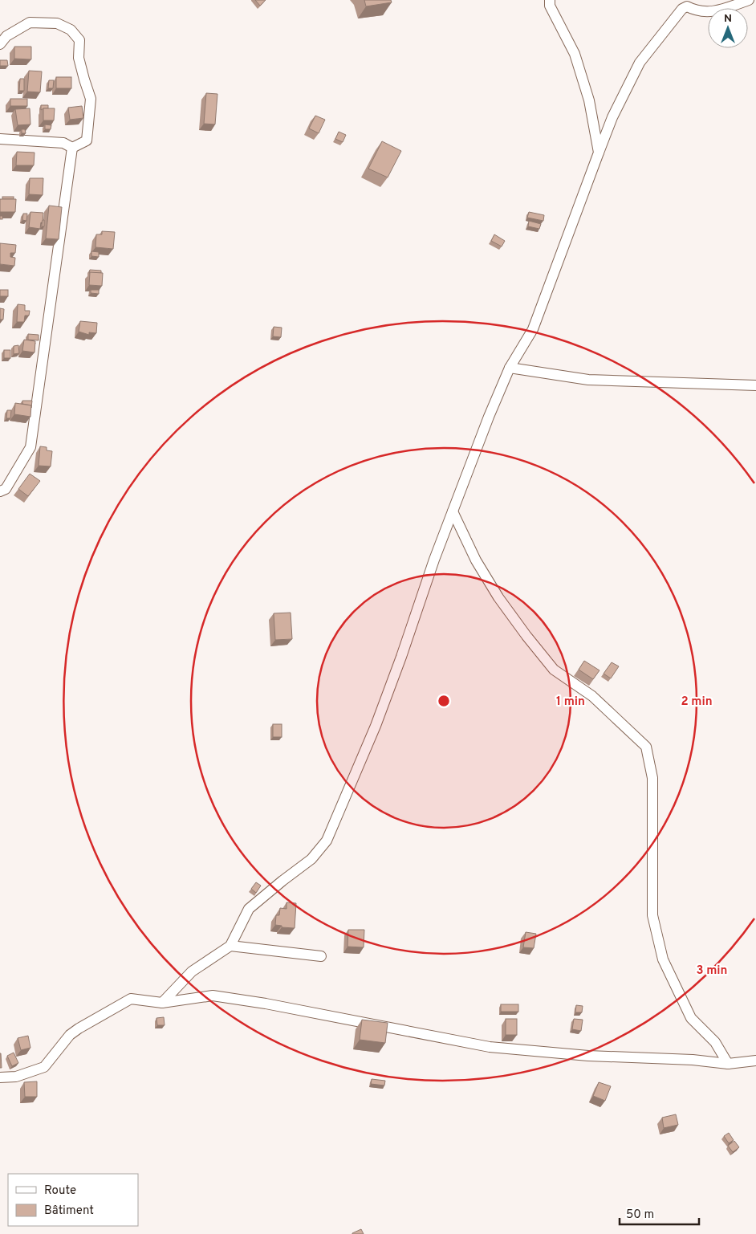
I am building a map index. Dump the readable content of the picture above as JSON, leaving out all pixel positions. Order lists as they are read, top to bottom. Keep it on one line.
{"legend":["Route","Bâtiment"],"scale_bar":"50 m","north":"top","rings":["1 min","2 min","3 min"]}
